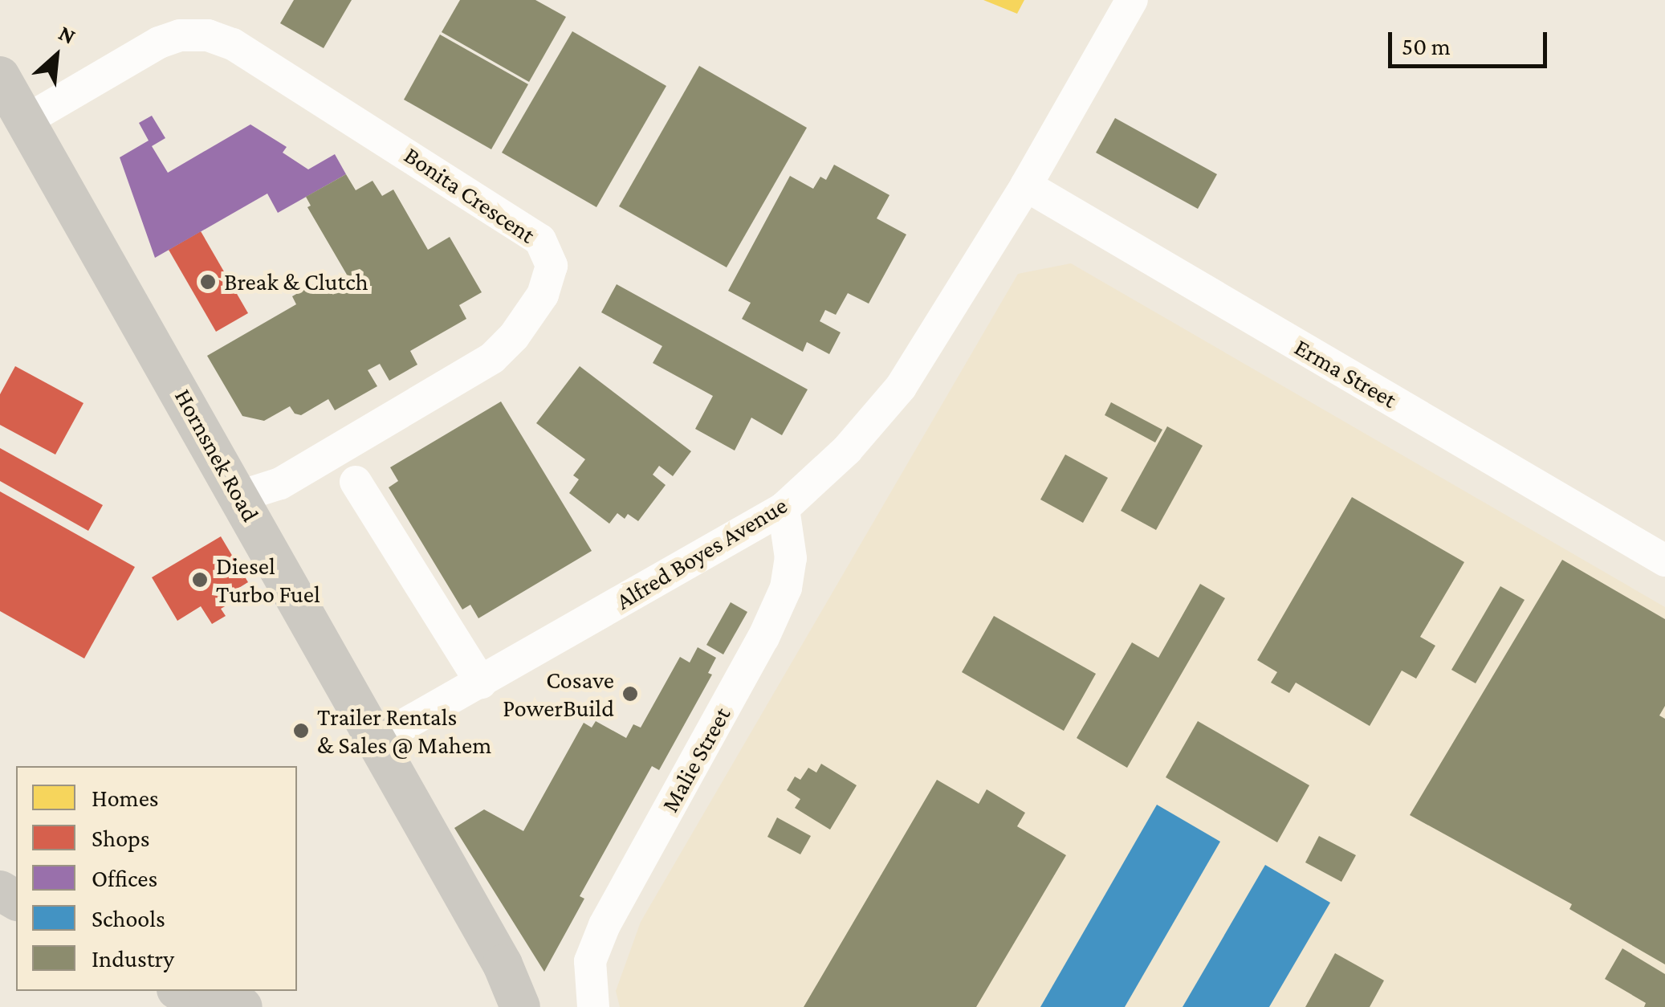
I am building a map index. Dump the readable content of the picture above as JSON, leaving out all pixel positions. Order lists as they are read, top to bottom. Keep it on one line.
{"streets":{"main road":["Hornsnek Road"],"street":["Bonita Crescent","Erma Street","Alfred Boyes Avenue","Malie Street"]},"crossings":[["Bonita Crescent","Hornsnek Road"],["Erma Street","Alfred Boyes Avenue"],["Hornsnek Road","Alfred Boyes Avenue"],["Alfred Boyes Avenue","Malie Street"]],"places":["Break & Clutch","Diesel Turbo Fuel","Cosave PowerBuild","Trailer Rentals & Sales @ Mahem"],"legend":["Homes","Shops","Offices","Schools","Industry"],"scale_bar":"50 m","north":"top right"}
